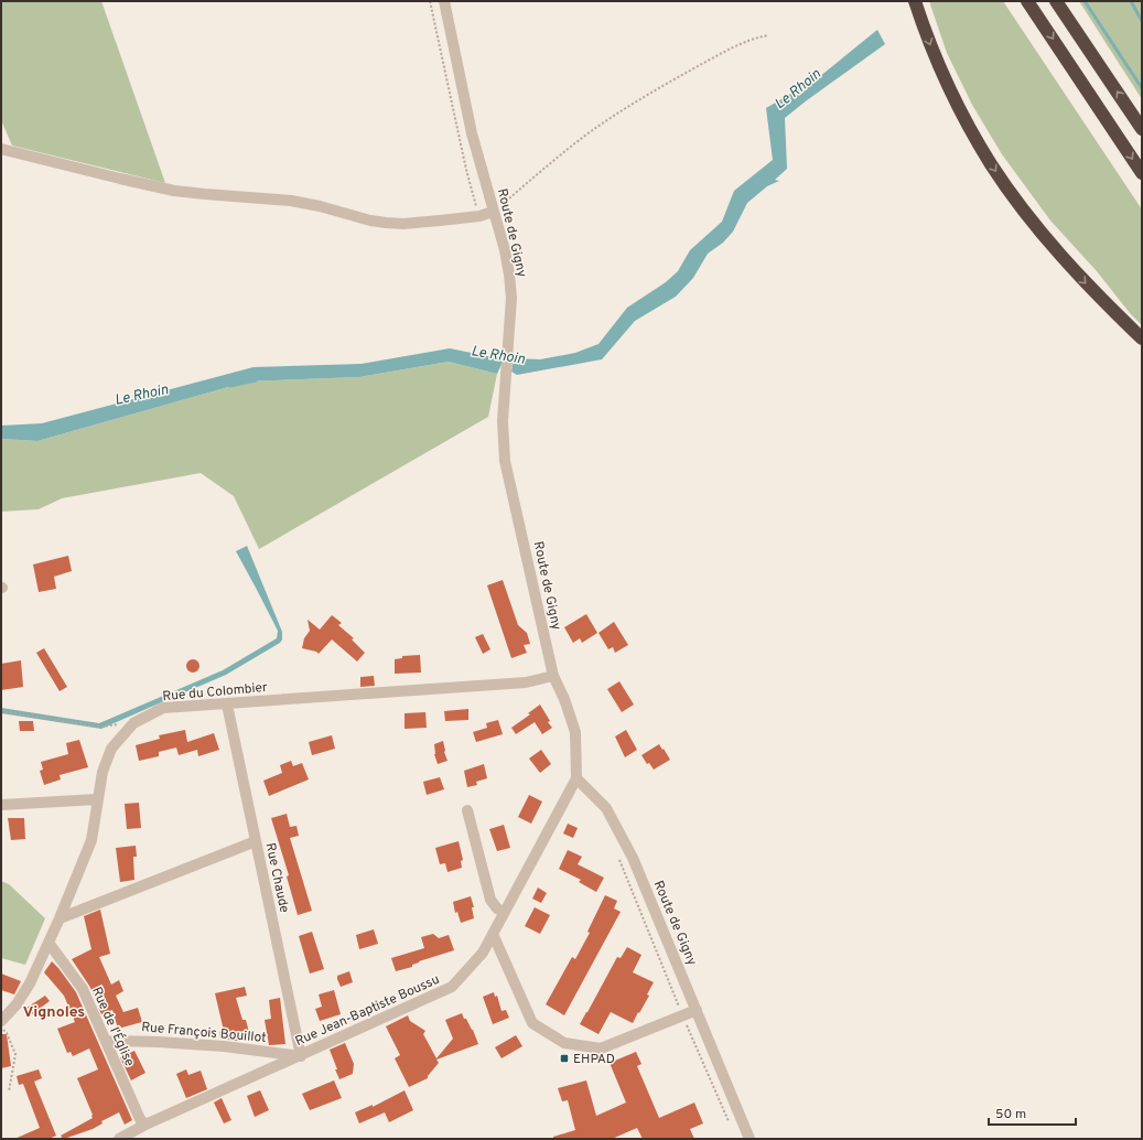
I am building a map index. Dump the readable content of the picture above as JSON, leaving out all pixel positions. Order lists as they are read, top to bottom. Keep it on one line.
{"streets":{"street":["Route de Gigny","Rue du Colombier","Rue Chaude","Rue Jean-Baptiste Boussu","Rue de l'Église","Rue François Bouillot"]},"crossings":[["Route de Gigny","Rue du Colombier"],["Route de Gigny","Rue Jean-Baptiste Boussu"],["Rue du Colombier","Rue Chaude"],["Rue du Colombier","Rue de l'Église"],["Rue Chaude","Rue Jean-Baptiste Boussu"],["Rue Chaude","Rue François Bouillot"],["Rue Jean-Baptiste Boussu","Rue de l'Église"],["Rue Jean-Baptiste Boussu","Rue François Bouillot"],["Rue de l'Église","Rue François Bouillot"]],"districts":["Vignoles"],"water":["Le Rhoin"],"places":{"transit":["EHPAD"]},"scale_bar":"50 m"}
